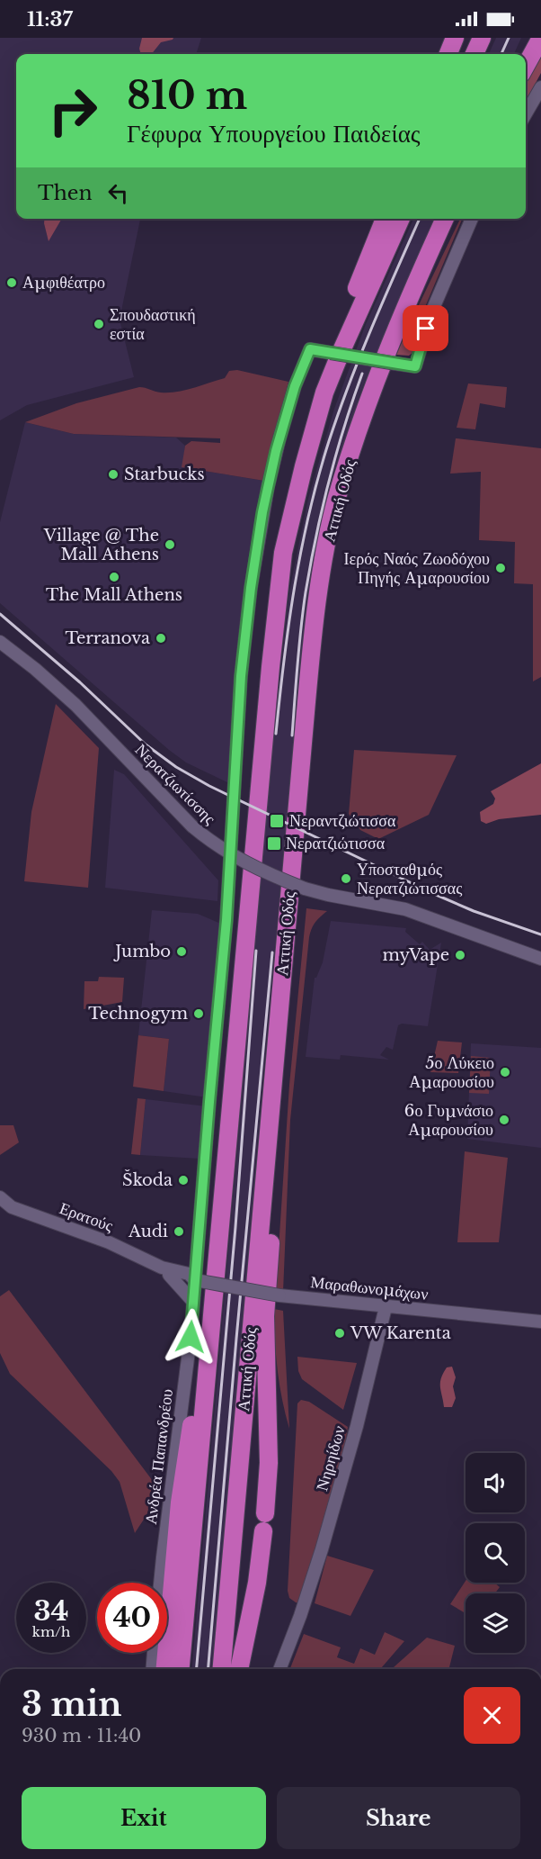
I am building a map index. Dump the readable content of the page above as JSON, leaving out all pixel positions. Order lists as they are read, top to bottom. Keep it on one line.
{"streets":{"highway":["Αττική Οδός"],"street":["Νερατζιωτίσσης","Ερατούς","Μαραθωνομάχων","Ανδρέα Παπανδρέου","Νηρηίδων"]},"crossings":[["Ερατούς","Μαραθωνομάχων"],["Ερατούς","Ανδρέα Παπανδρέου"],["Μαραθωνομάχων","Ανδρέα Παπανδρέου"],["Μαραθωνομάχων","Νηρηίδων"]],"places":{"other":["Αμφιθέατρο","Σπουδαστική εστία","Starbucks","Village @ The Mall Athens","Ιερός Ναός Ζωοδόχου Πηγής Αμαρουσίου","The Mall Athens","Terranova","Υποσταθμός Νερατζιώτισσας","Jumbo","myVape","Technogym","5ο Λύκειο Αμαρουσίου","6ο Γυμνάσιο Αμαρουσίου","Škoda","Audi","VW Karenta"],"transit":["Νεραντζιώτισσα","Νερατζιώτισσα"]},"page":{"status":"11:37","turn":["810 m","Γέφυρα Υπουργείου Παιδείας"],"then":"Then","speed":"34 km/h","limit":"40","heading":["3 min","930 m · 11:40"],"buttons":["Exit","Share"]}}
